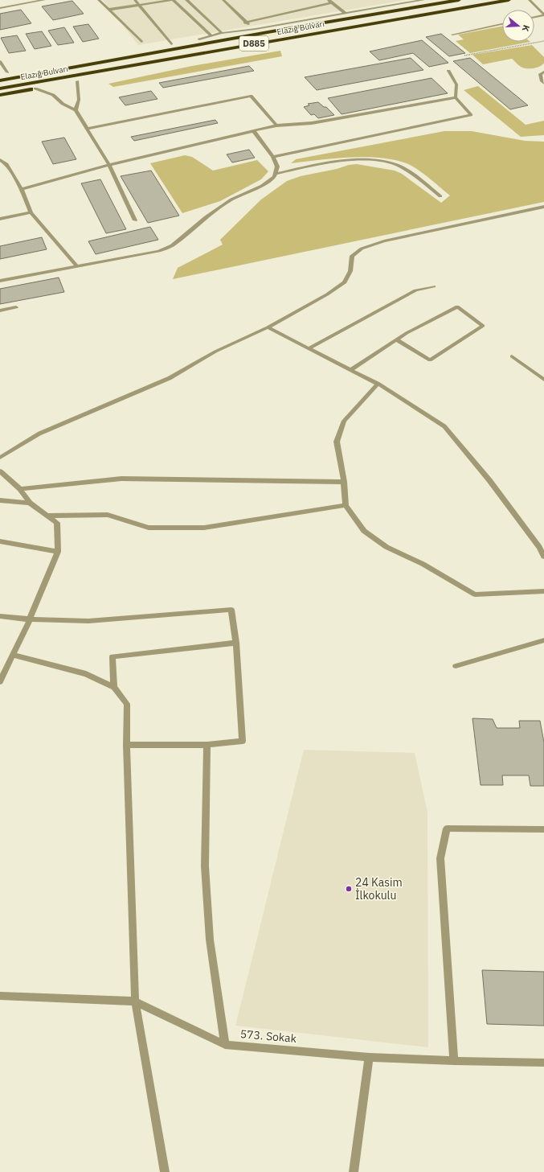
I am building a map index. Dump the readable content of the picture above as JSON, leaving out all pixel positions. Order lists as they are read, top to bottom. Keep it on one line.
{"streets":{"highway":["Elazığ Bulvarı","D885"],"street":["573. Sokak"]},"places":["24 Kasim İlkokulu"],"north":"right"}
